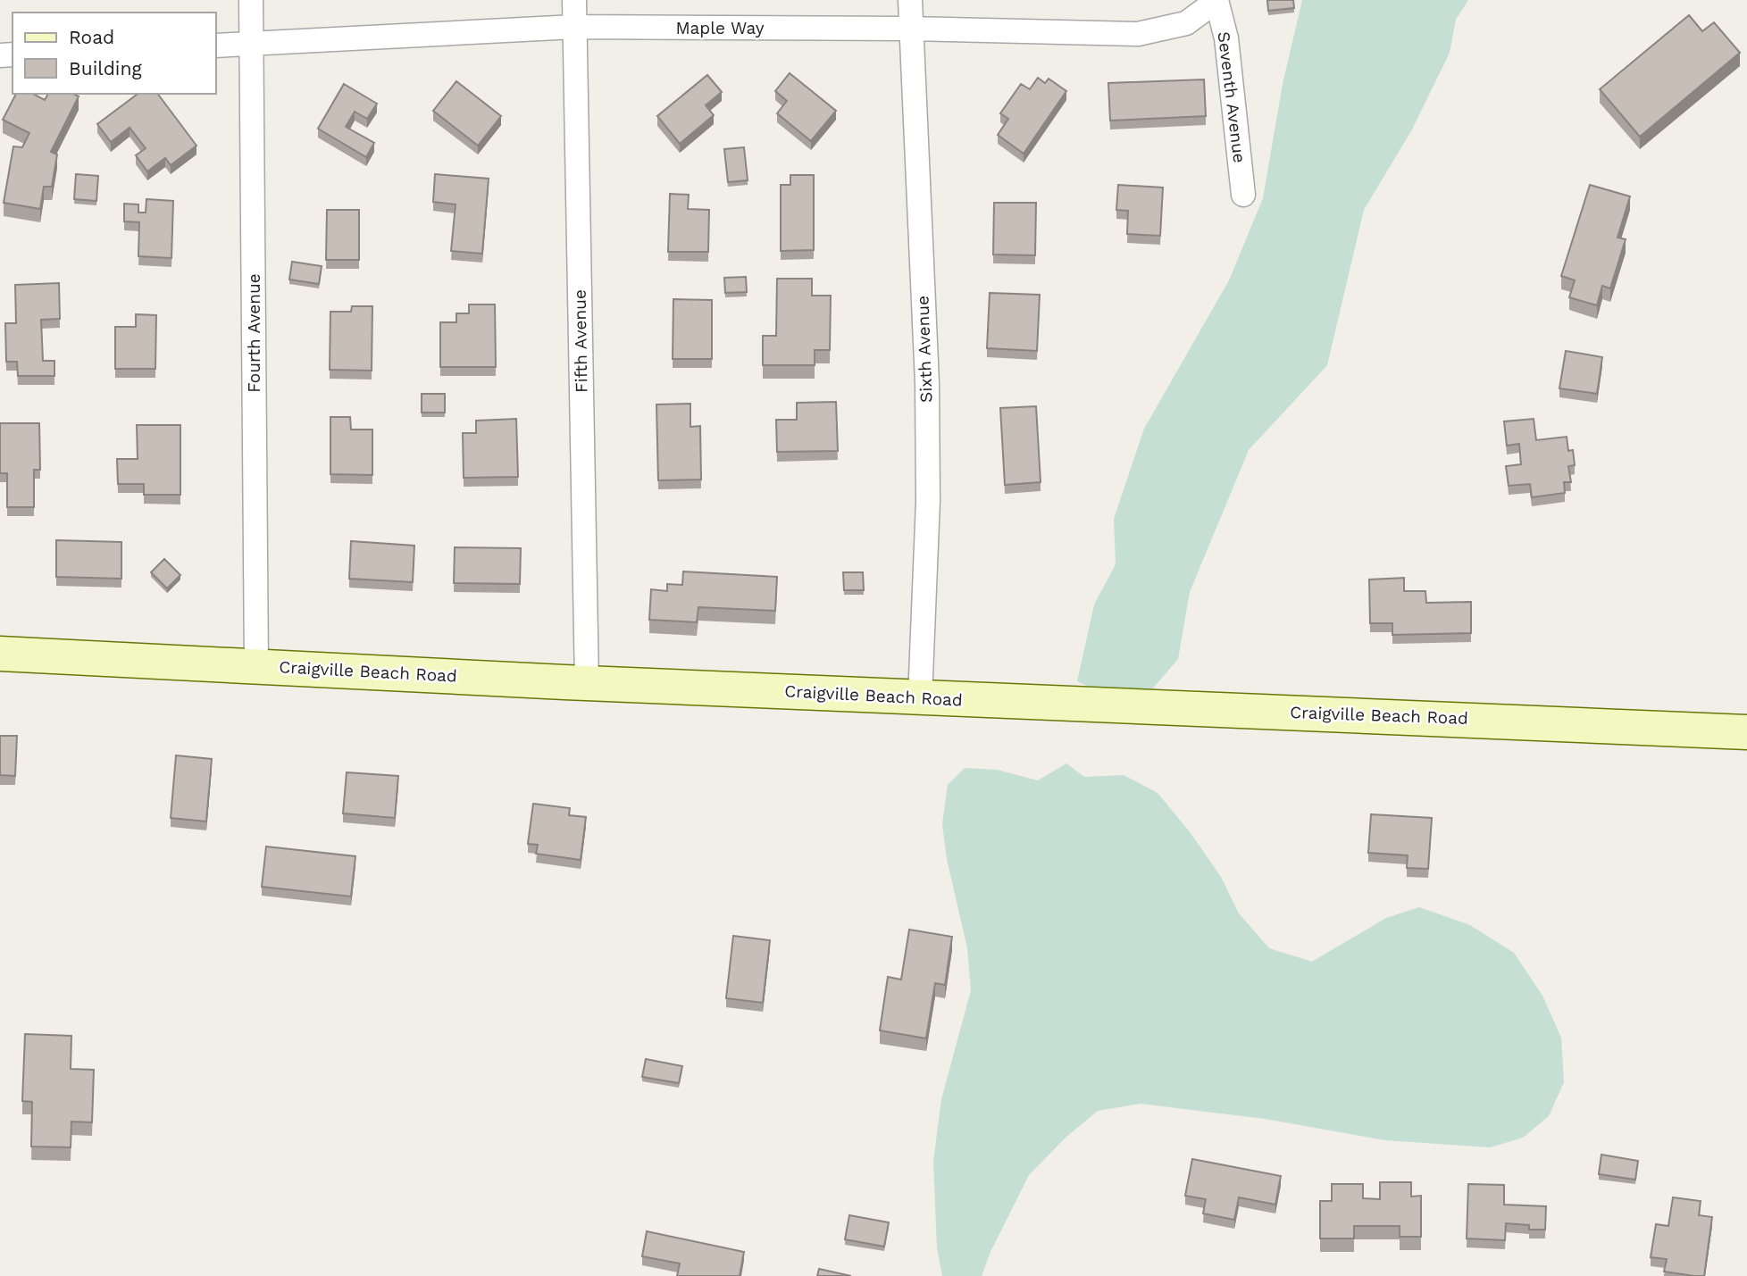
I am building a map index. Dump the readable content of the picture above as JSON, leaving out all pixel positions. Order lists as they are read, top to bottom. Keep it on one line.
{"streets":{"main road":["Craigville Beach Road"],"street":["Maple Way","Seventh Avenue","Fourth Avenue","Fifth Avenue","Sixth Avenue"]},"crossings":[["Maple Way","Seventh Avenue"],["Maple Way","Fourth Avenue"],["Maple Way","Fifth Avenue"],["Maple Way","Sixth Avenue"],["Fourth Avenue","Craigville Beach Road"],["Fifth Avenue","Craigville Beach Road"],["Sixth Avenue","Craigville Beach Road"]],"legend":["Road","Building"]}
